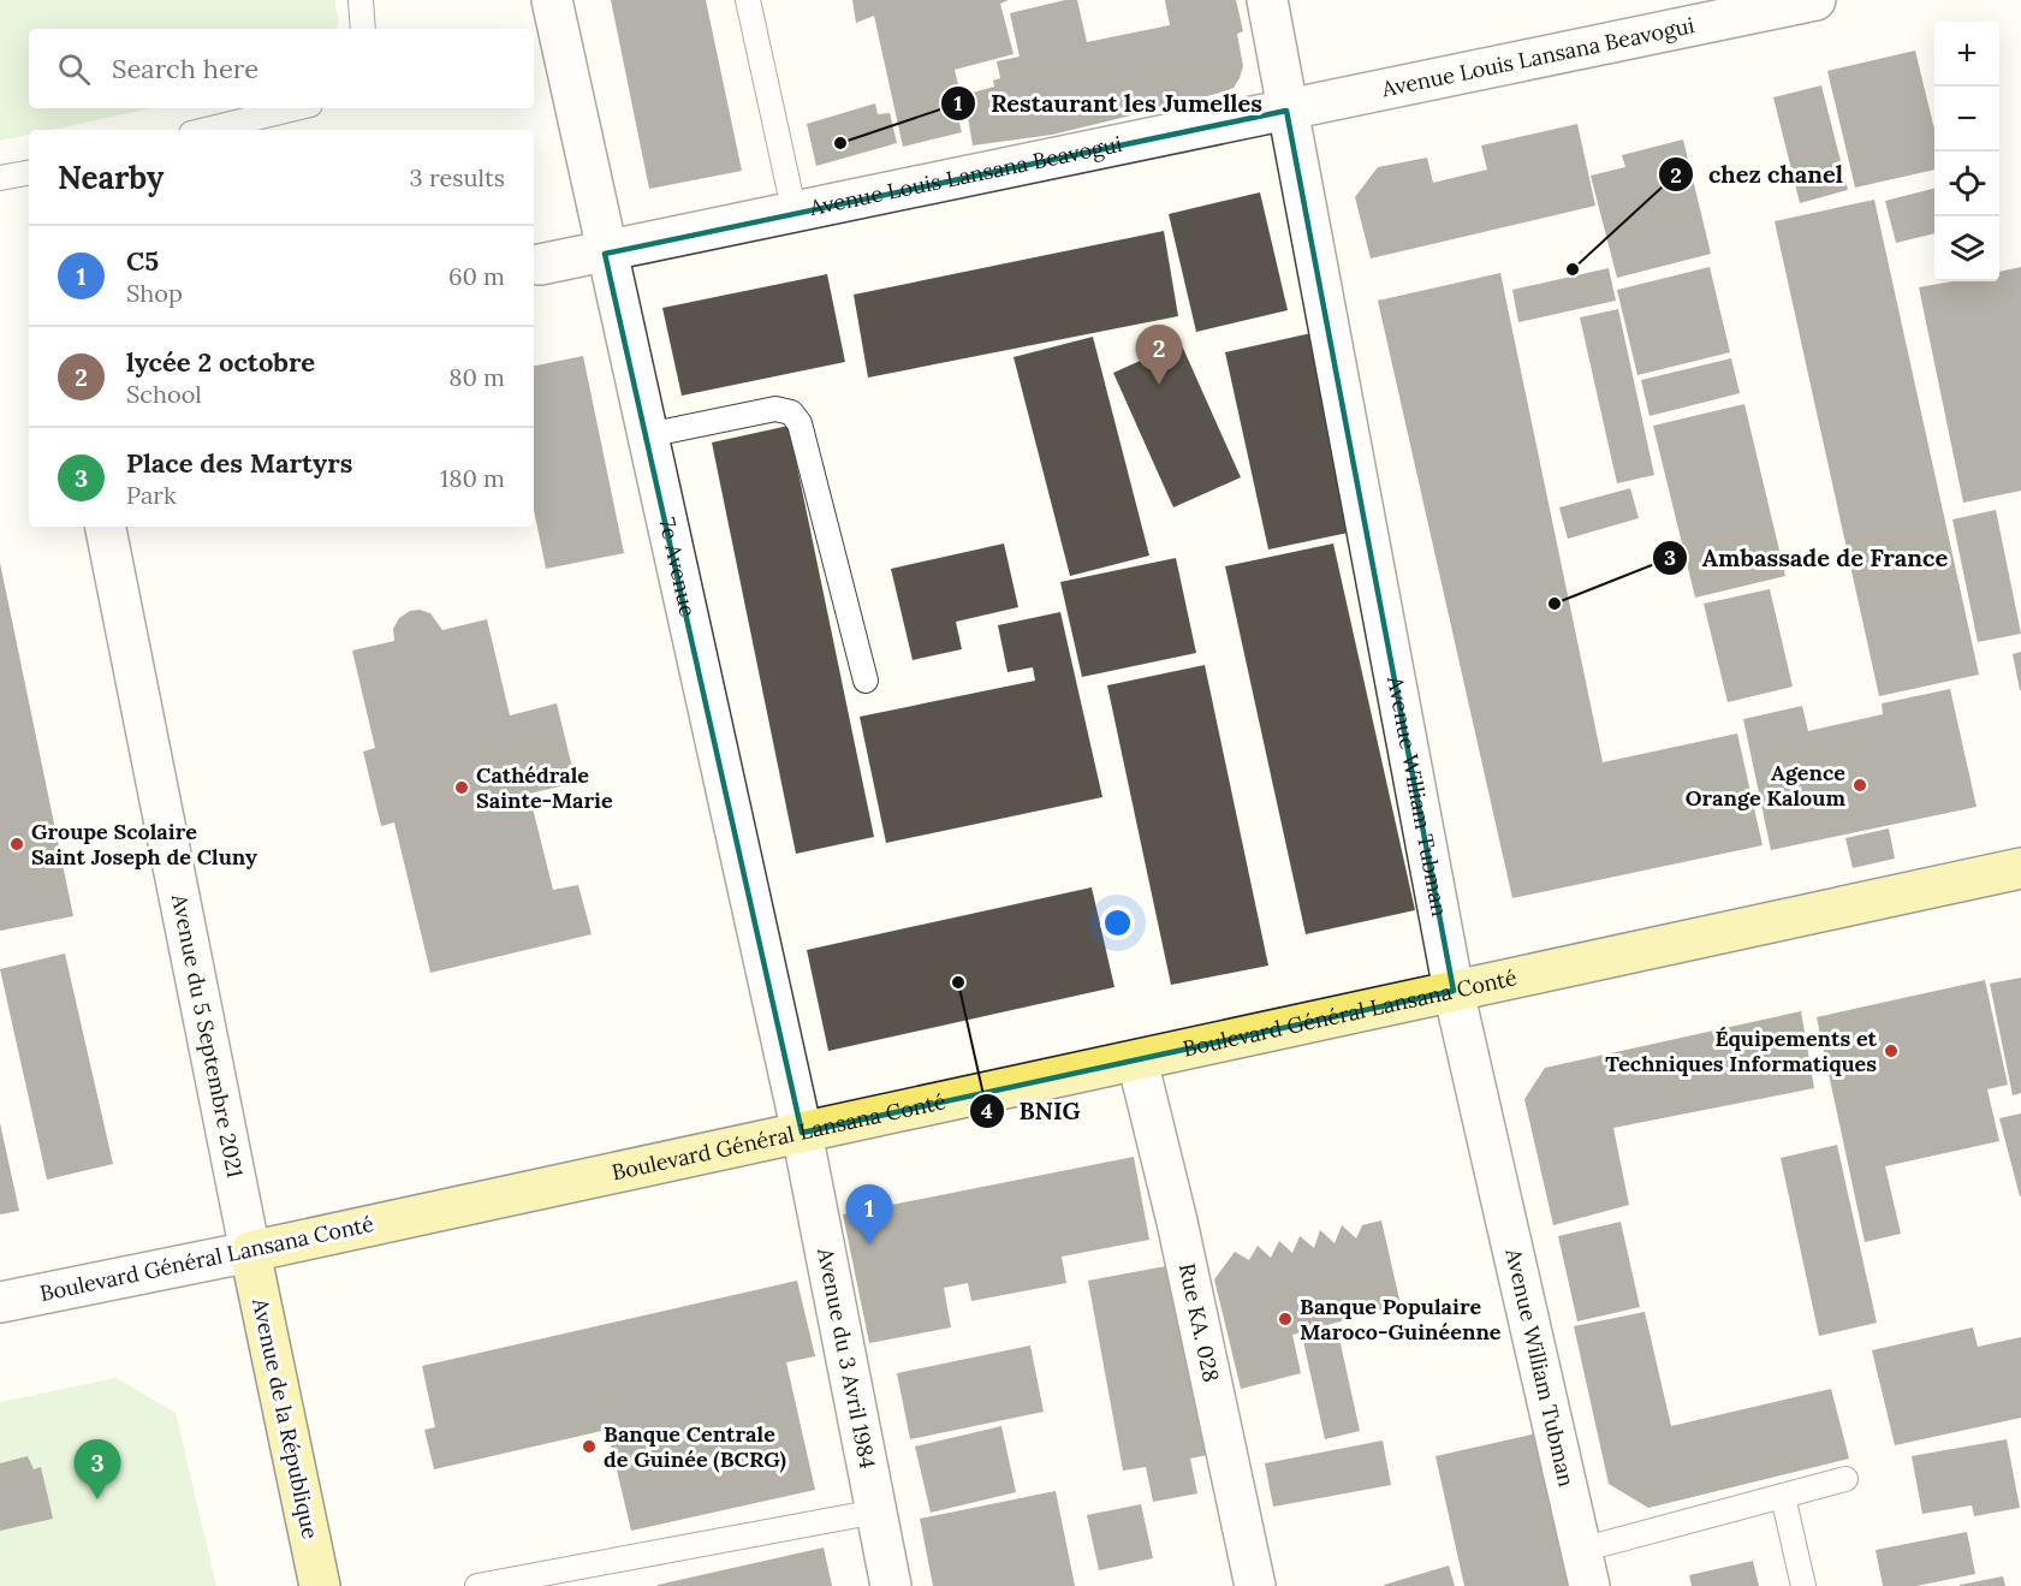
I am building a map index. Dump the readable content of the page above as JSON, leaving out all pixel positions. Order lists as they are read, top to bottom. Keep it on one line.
{"streets":{"main road":["Boulevard Général Lansana Conté","Avenue de la République"],"street":["Avenue Louis Lansana Beavogui","7e Avenue","Avenue William Tubman","Avenue du 5 Septembre 2021","Rue KA. 028","Avenue du 3 Avril 1984"]},"crossings":[["Avenue Louis Lansana Beavogui","7e Avenue"],["Avenue Louis Lansana Beavogui","Avenue William Tubman"],["7e Avenue","Boulevard Général Lansana Conté"],["7e Avenue","Avenue du 3 Avril 1984"],["Avenue William Tubman","Boulevard Général Lansana Conté"],["Boulevard Général Lansana Conté","Avenue du 5 Septembre 2021"],["Boulevard Général Lansana Conté","Rue KA. 028"],["Boulevard Général Lansana Conté","Avenue du 3 Avril 1984"],["Boulevard Général Lansana Conté","Avenue de la République"],["Avenue du 5 Septembre 2021","Avenue de la République"]],"places":["Restaurant les Jumelles","chez chanel","Ambassade de France","Agence Orange Kaloum","Cathédrale Sainte-Marie","Groupe Scolaire Saint Joseph de Cluny","BNIG","Équipements et Techniques Informatiques","Banque Populaire Maroco-Guinéenne","Banque Centrale de Guinée (BCRG)"],"page":{"map_buttons":["+","−"],"search":"Search here","heading":["Nearby","3 results"],"list":[{"mark":"1","name":"C5","note":"Shop","value":"60 m"},{"mark":"2","name":"lycée 2 octobre","note":"School","value":"80 m"},{"mark":"3","name":"Place des Martyrs","note":"Park","value":"180 m"}],"pins":["2","1","3"]}}
